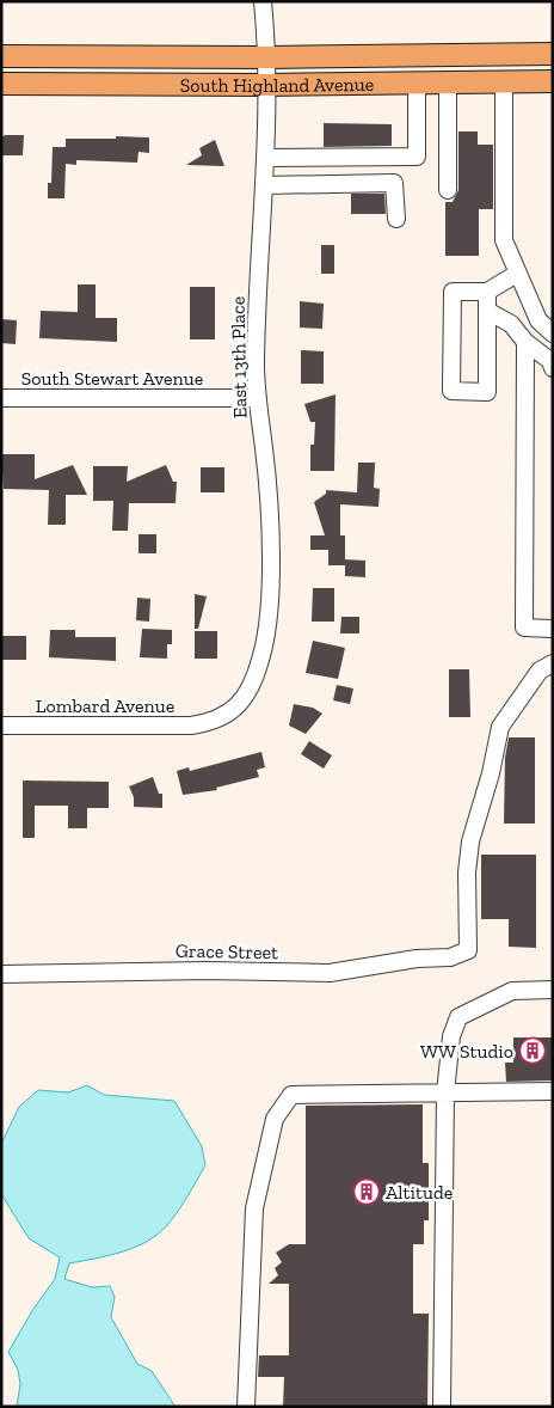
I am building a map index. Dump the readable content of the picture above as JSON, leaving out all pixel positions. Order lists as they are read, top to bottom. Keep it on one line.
{"streets":{"main road":["South Highland Avenue"],"street":["East 13th Place","South Stewart Avenue","Lombard Avenue","Grace Street"]},"crossings":[["South Highland Avenue","East 13th Place"],["East 13th Place","South Stewart Avenue"],["East 13th Place","Lombard Avenue"]],"places":{"building":["WW Studio","Altitude"]}}
